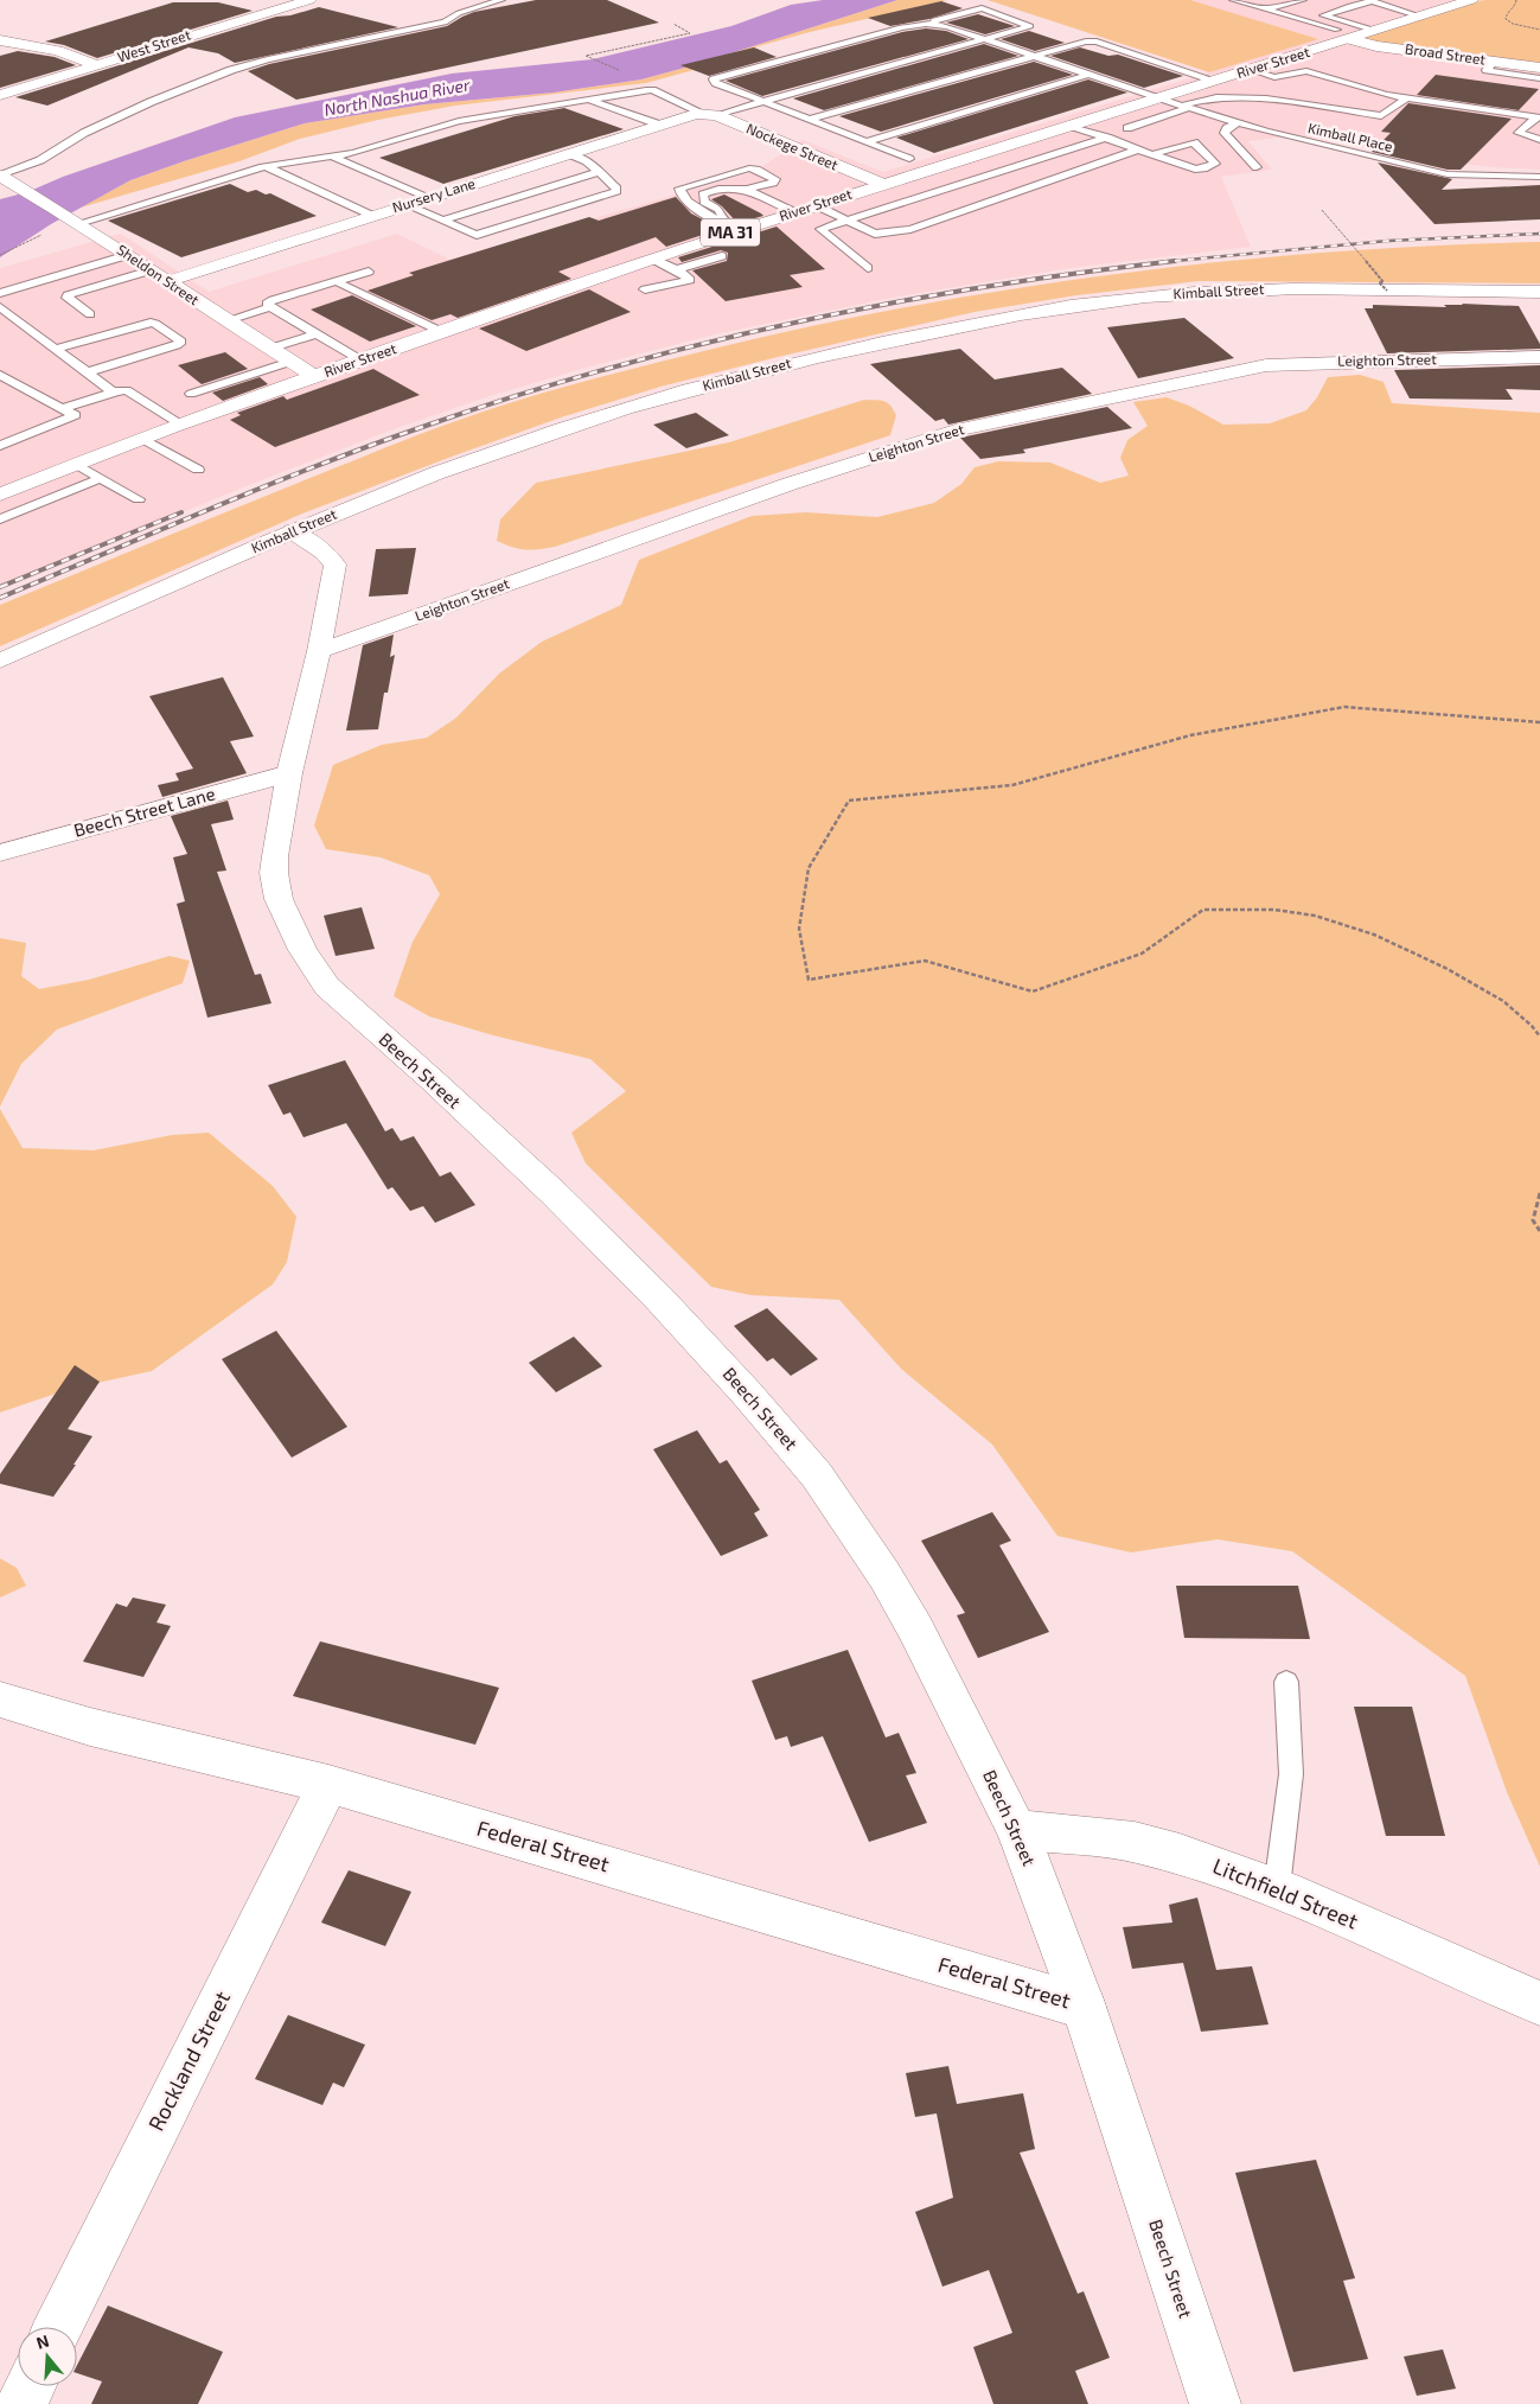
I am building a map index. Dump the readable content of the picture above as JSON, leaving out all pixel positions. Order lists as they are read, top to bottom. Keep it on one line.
{"streets":{"main road":["West Street","Broad Street","River Street","Nockege Street","Nursery Lane","MA 31","Sheldon Street","Kimball Street","Leighton Street","Beech Street Lane","Beech Street","Federal Street","Litchfield Street","Rockland Street"],"lane":["Kimball Place"]},"crossings":[["Broad Street","River Street"],["River Street","Kimball Place"],["River Street","Nockege Street"],["River Street","Sheldon Street"],["Nockege Street","Nursery Lane"],["Nursery Lane","Sheldon Street"],["Kimball Street","Beech Street"],["Leighton Street","Beech Street"],["Beech Street Lane","Beech Street"],["Beech Street","Federal Street"],["Beech Street","Litchfield Street"],["Federal Street","Rockland Street"]],"water":["North Nashua River"],"north":"top"}
